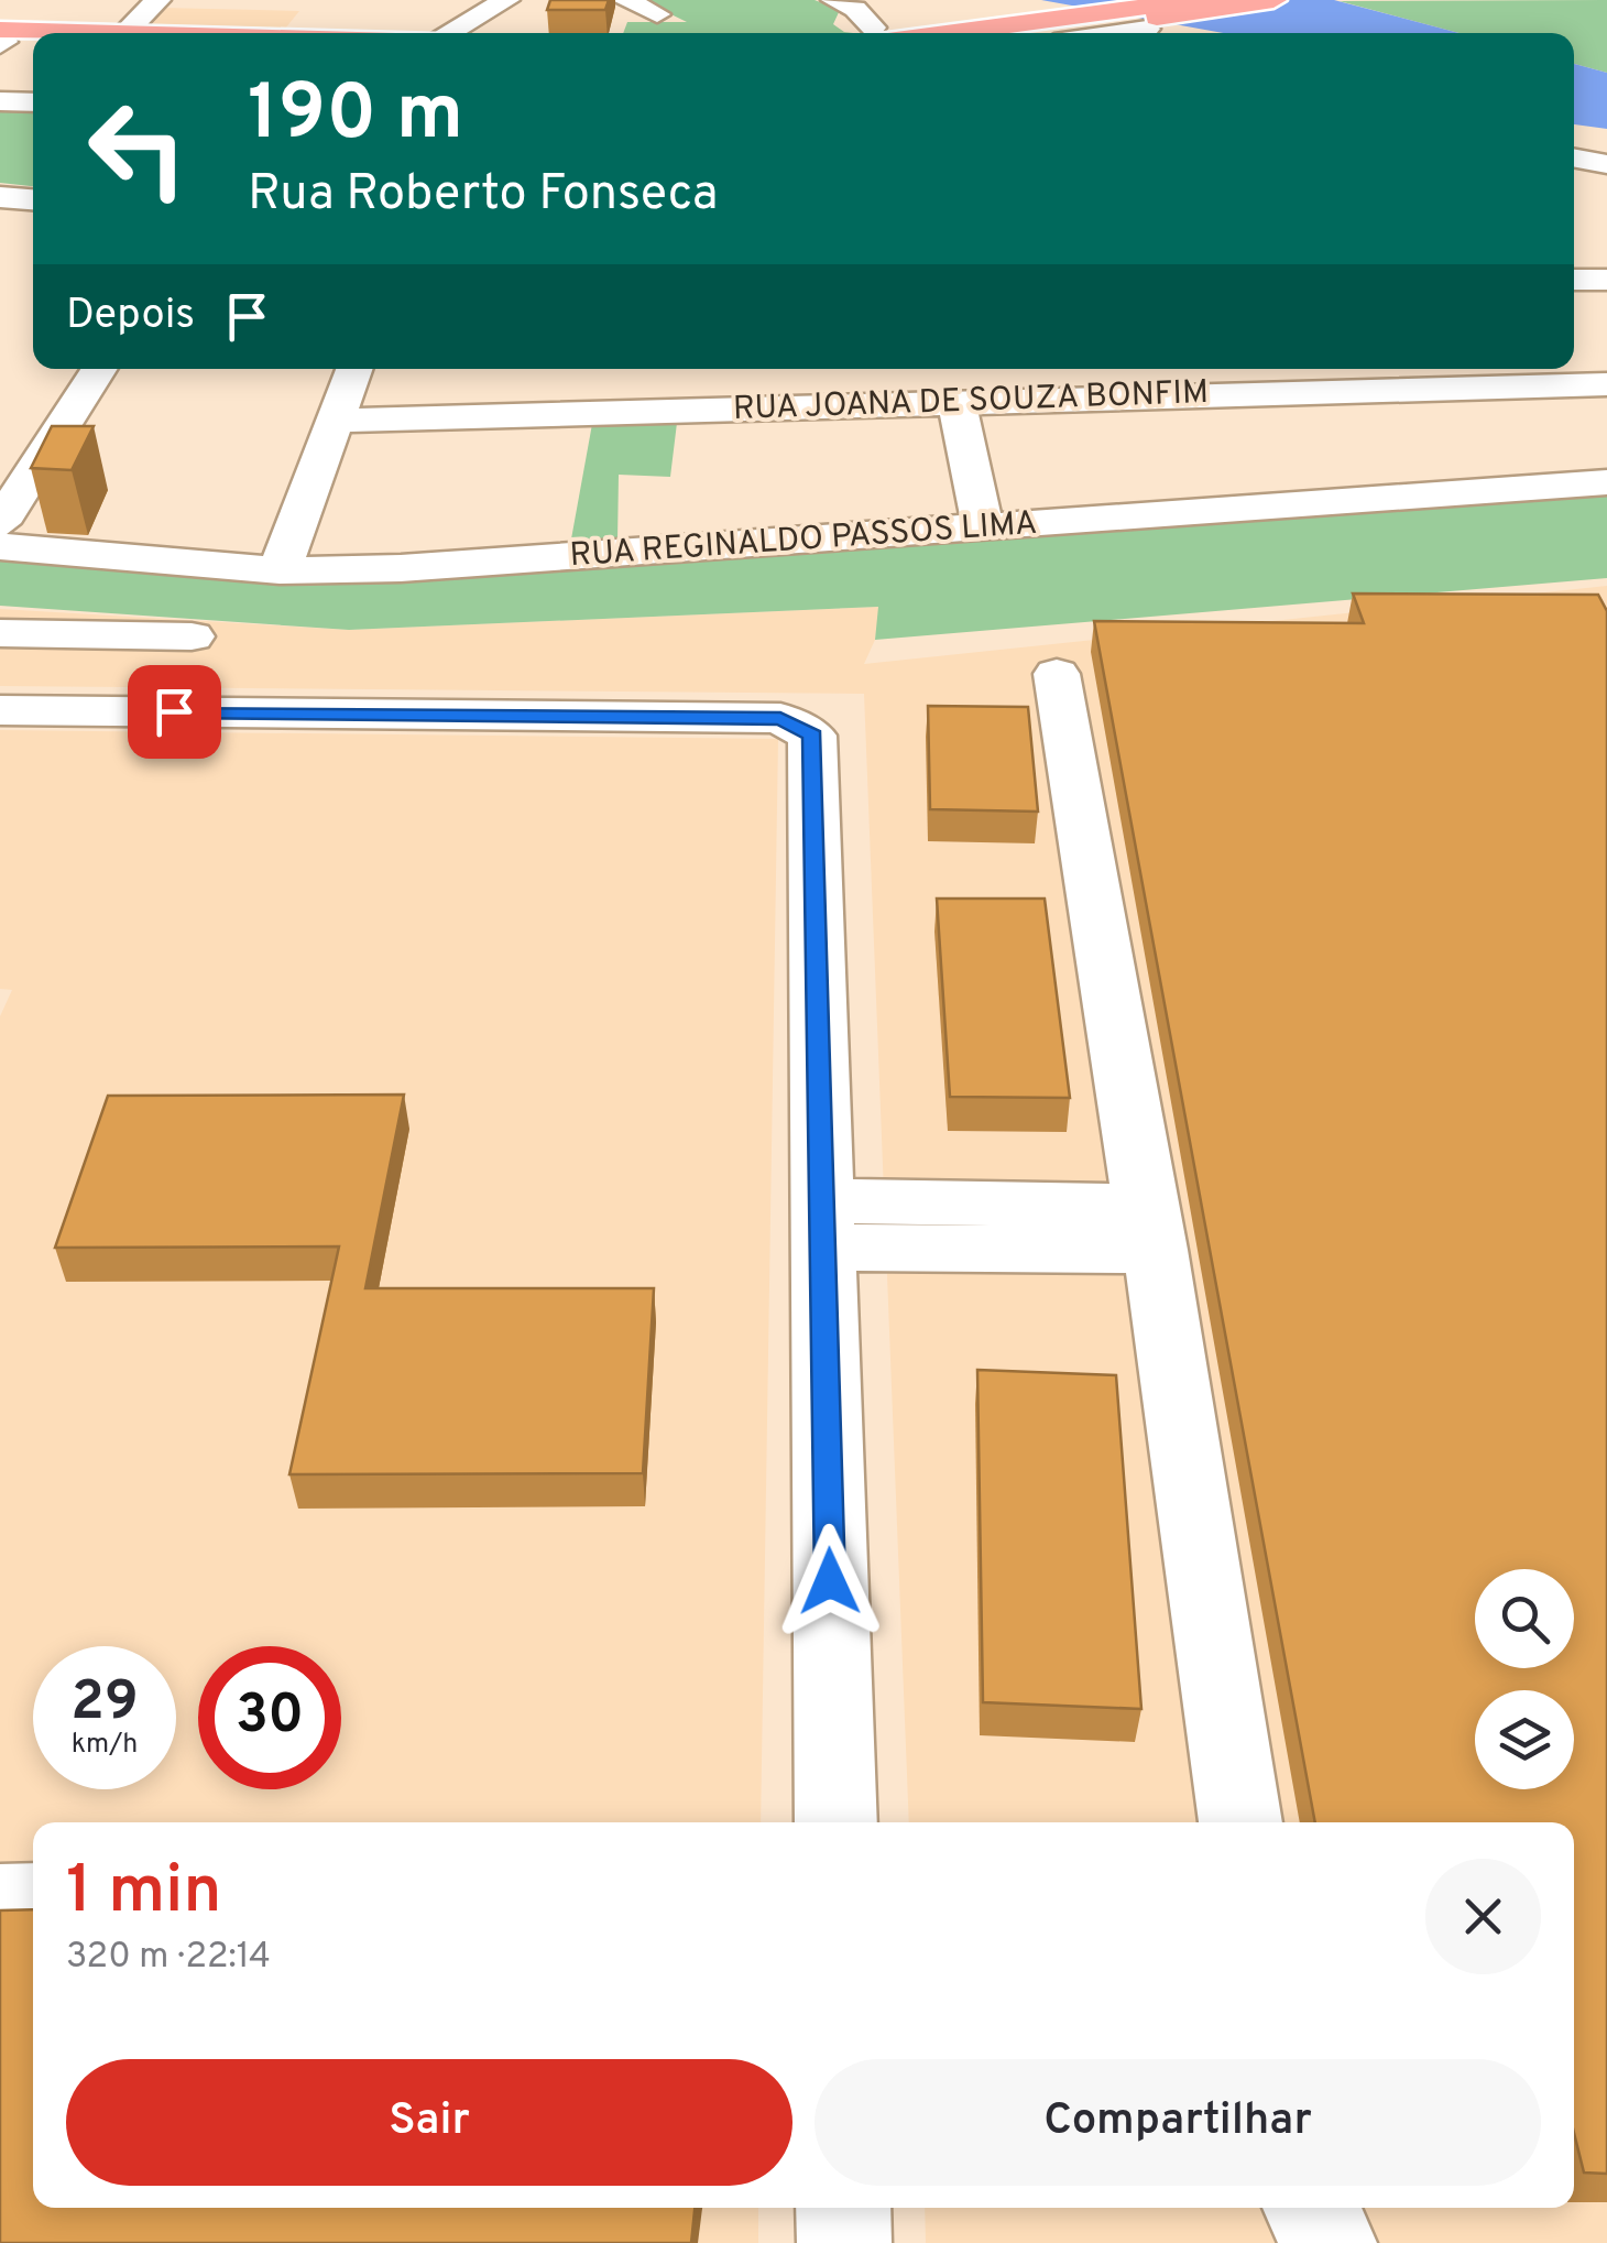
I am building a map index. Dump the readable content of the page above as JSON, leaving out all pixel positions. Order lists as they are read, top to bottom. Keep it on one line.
{"streets":{"street":["RUA JOANA DE SOUZA BONFIM","RUA REGINALDO PASSOS LIMA"]},"page":{"turn":["190 m","Rua Roberto Fonseca"],"then":"Depois","speed":"29 km/h","limit":"30","heading":["1 min","320 m · 22:14"],"buttons":["Sair","Compartilhar"]}}
